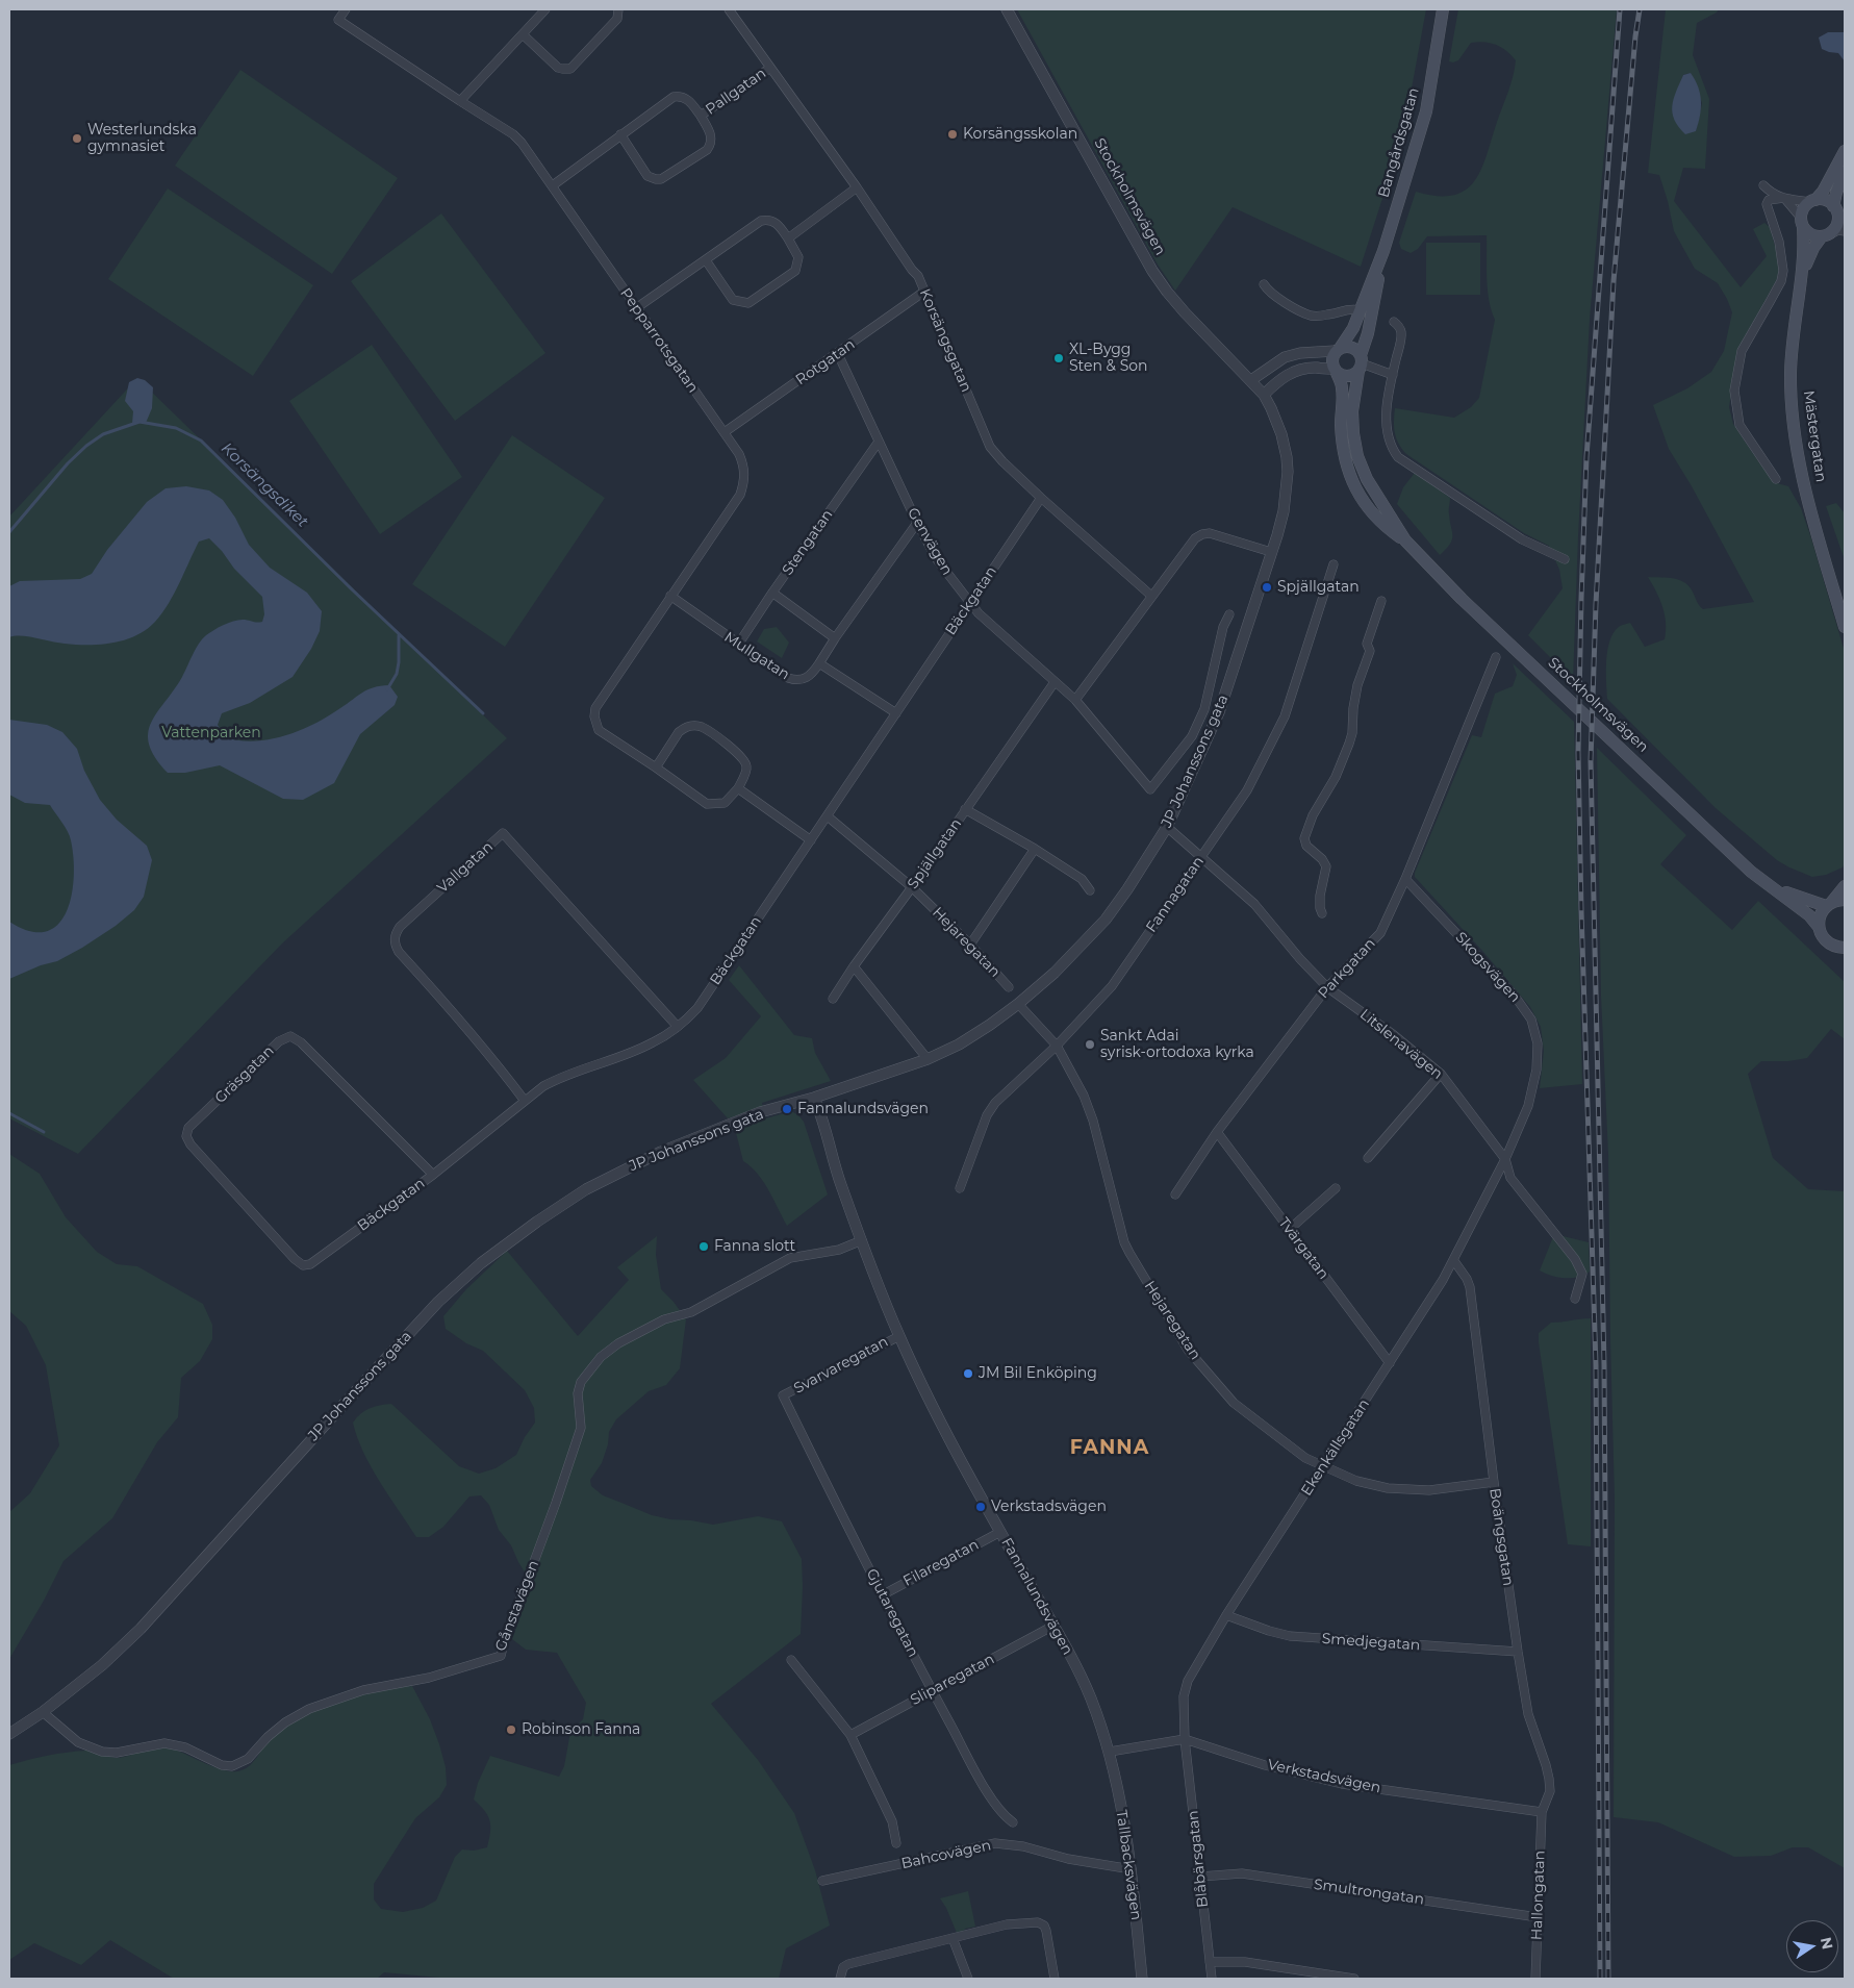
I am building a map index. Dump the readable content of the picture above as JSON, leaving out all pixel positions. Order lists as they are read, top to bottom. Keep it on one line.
{"streets":{"main road":["Bangårdsgatan","Stockholmsvägen","Mästergatan"],"street":["Pallgatan","Pepparrotsgatan","Korsängsgatan","Rotgatan","Genvägen","Stengatan","Bäckgatan","Mullgatan","JP Johanssons gata","Spjällgatan","Vallgatan","Fannagatan","Hejaregatan","Skogsvägen","Parkgatan","Litslenavägen","Gräsgatan","Tvärgatan","Svarvaregatan","Ekenkällsgatan","Boängsgatan","Filaregatan","Fannalundsvägen","Gånstavägen","Gjutaregatan","Smedjegatan","Sliparegatan","Verkstadsvägen","Bahcovägen","Blåbärsgatan","Tallbacksvägen","Smultrongatan","Hallongatan"]},"crossings":[["Pallgatan","Pepparrotsgatan"],["Pallgatan","Korsängsgatan"],["Bangårdsgatan","Stockholmsvägen"],["Stockholmsvägen","JP Johanssons gata"],["Pepparrotsgatan","Rotgatan"],["Pepparrotsgatan","Mullgatan"],["Korsängsgatan","Rotgatan"],["Korsängsgatan","Bäckgatan"],["Rotgatan","Genvägen"],["Genvägen","Stengatan"],["Genvägen","Bäckgatan"],["Genvägen","Mullgatan"],["Genvägen","Spjällgatan"],["Stengatan","Mullgatan"],["Bäckgatan","Vallgatan"],["Bäckgatan","Hejaregatan"],["Bäckgatan","Gräsgatan"],["JP Johanssons gata","Hejaregatan"],["JP Johanssons gata","Litslenavägen"],["JP Johanssons gata","Fannalundsvägen"],["JP Johanssons gata","Gånstavägen"],["Spjällgatan","Hejaregatan"],["Fannagatan","Hejaregatan"],["Fannagatan","Litslenavägen"],["Hejaregatan","Ekenkällsgatan"],["Hejaregatan","Boängsgatan"],["Skogsvägen","Parkgatan"],["Skogsvägen","Litslenavägen"],["Skogsvägen","Ekenkällsgatan"],["Parkgatan","Litslenavägen"],["Parkgatan","Tvärgatan"],["Litslenavägen","Ekenkällsgatan"],["Tvärgatan","Ekenkällsgatan"],["Svarvaregatan","Fannalundsvägen"],["Svarvaregatan","Gjutaregatan"],["Ekenkällsgatan","Boängsgatan"],["Ekenkällsgatan","Smedjegatan"],["Ekenkällsgatan","Verkstadsvägen"],["Ekenkällsgatan","Blåbärsgatan"],["Boängsgatan","Smedjegatan"],["Boängsgatan","Verkstadsvägen"],["Boängsgatan","Hallongatan"],["Filaregatan","Fannalundsvägen"],["Filaregatan","Gjutaregatan"],["Fannalundsvägen","Gånstavägen"],["Fannalundsvägen","Sliparegatan"],["Fannalundsvägen","Verkstadsvägen"],["Fannalundsvägen","Tallbacksvägen"],["Gjutaregatan","Sliparegatan"],["Verkstadsvägen","Blåbärsgatan"],["Verkstadsvägen","Tallbacksvägen"],["Verkstadsvägen","Hallongatan"],["Bahcovägen","Tallbacksvägen"],["Blåbärsgatan","Smultrongatan"],["Smultrongatan","Hallongatan"]],"districts":["FANNA"],"water":["Korsängsdiket"],"parks":["Vattenparken"],"places":["Korsängsskolan","Westerlundska gymnasiet","XL-Bygg Sten & Son","Spjällgatan","Sankt Adai syrisk-ortodoxa kyrka","Fannalundsvägen","Fanna slott","JM Bil Enköping","Verkstadsvägen","Robinson Fanna"],"north":"right"}
